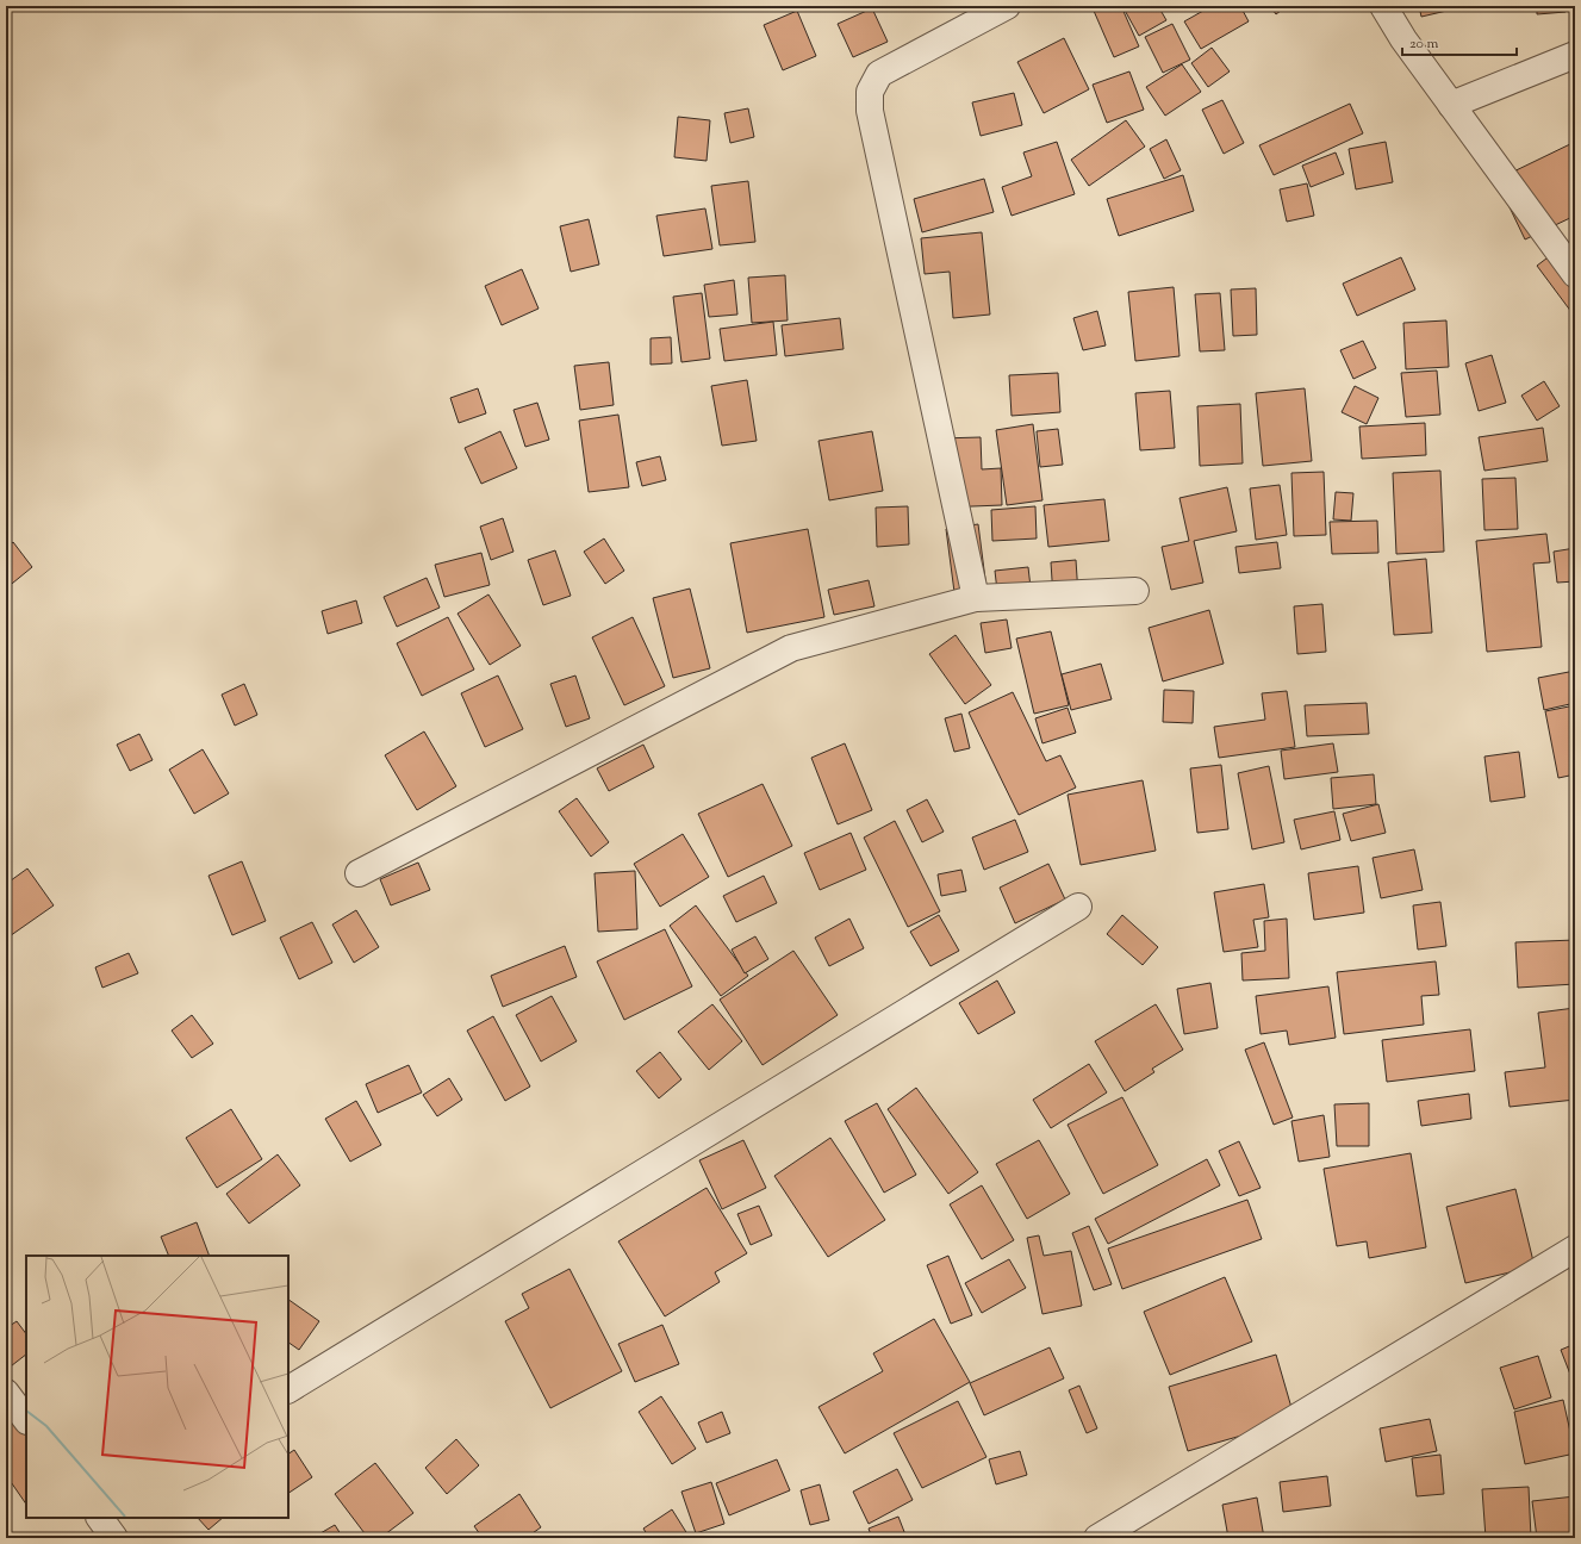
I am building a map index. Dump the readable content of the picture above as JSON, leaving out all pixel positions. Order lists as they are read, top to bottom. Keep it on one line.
{"scale_bar":"20 m"}
